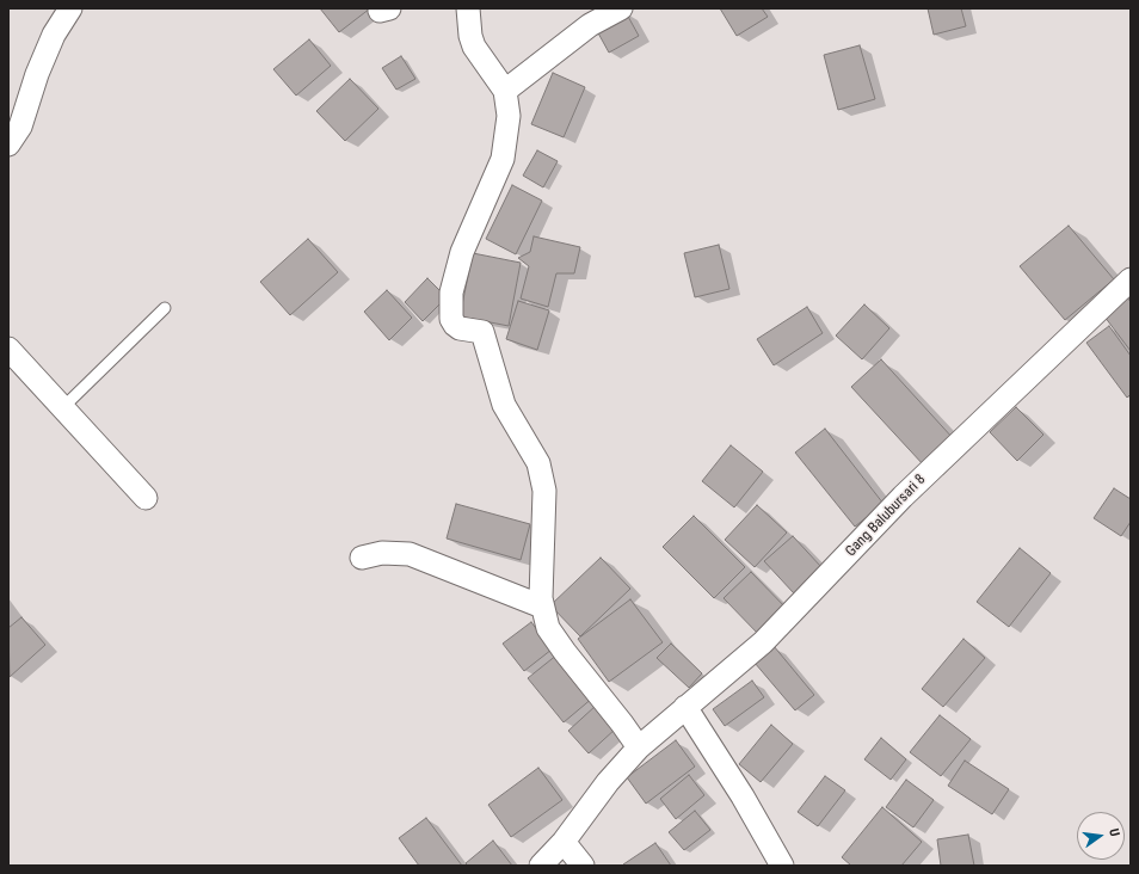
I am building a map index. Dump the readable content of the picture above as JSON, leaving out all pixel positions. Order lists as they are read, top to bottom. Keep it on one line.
{"streets":{"street":["Gang Balubursari 8"]},"north":"right"}
